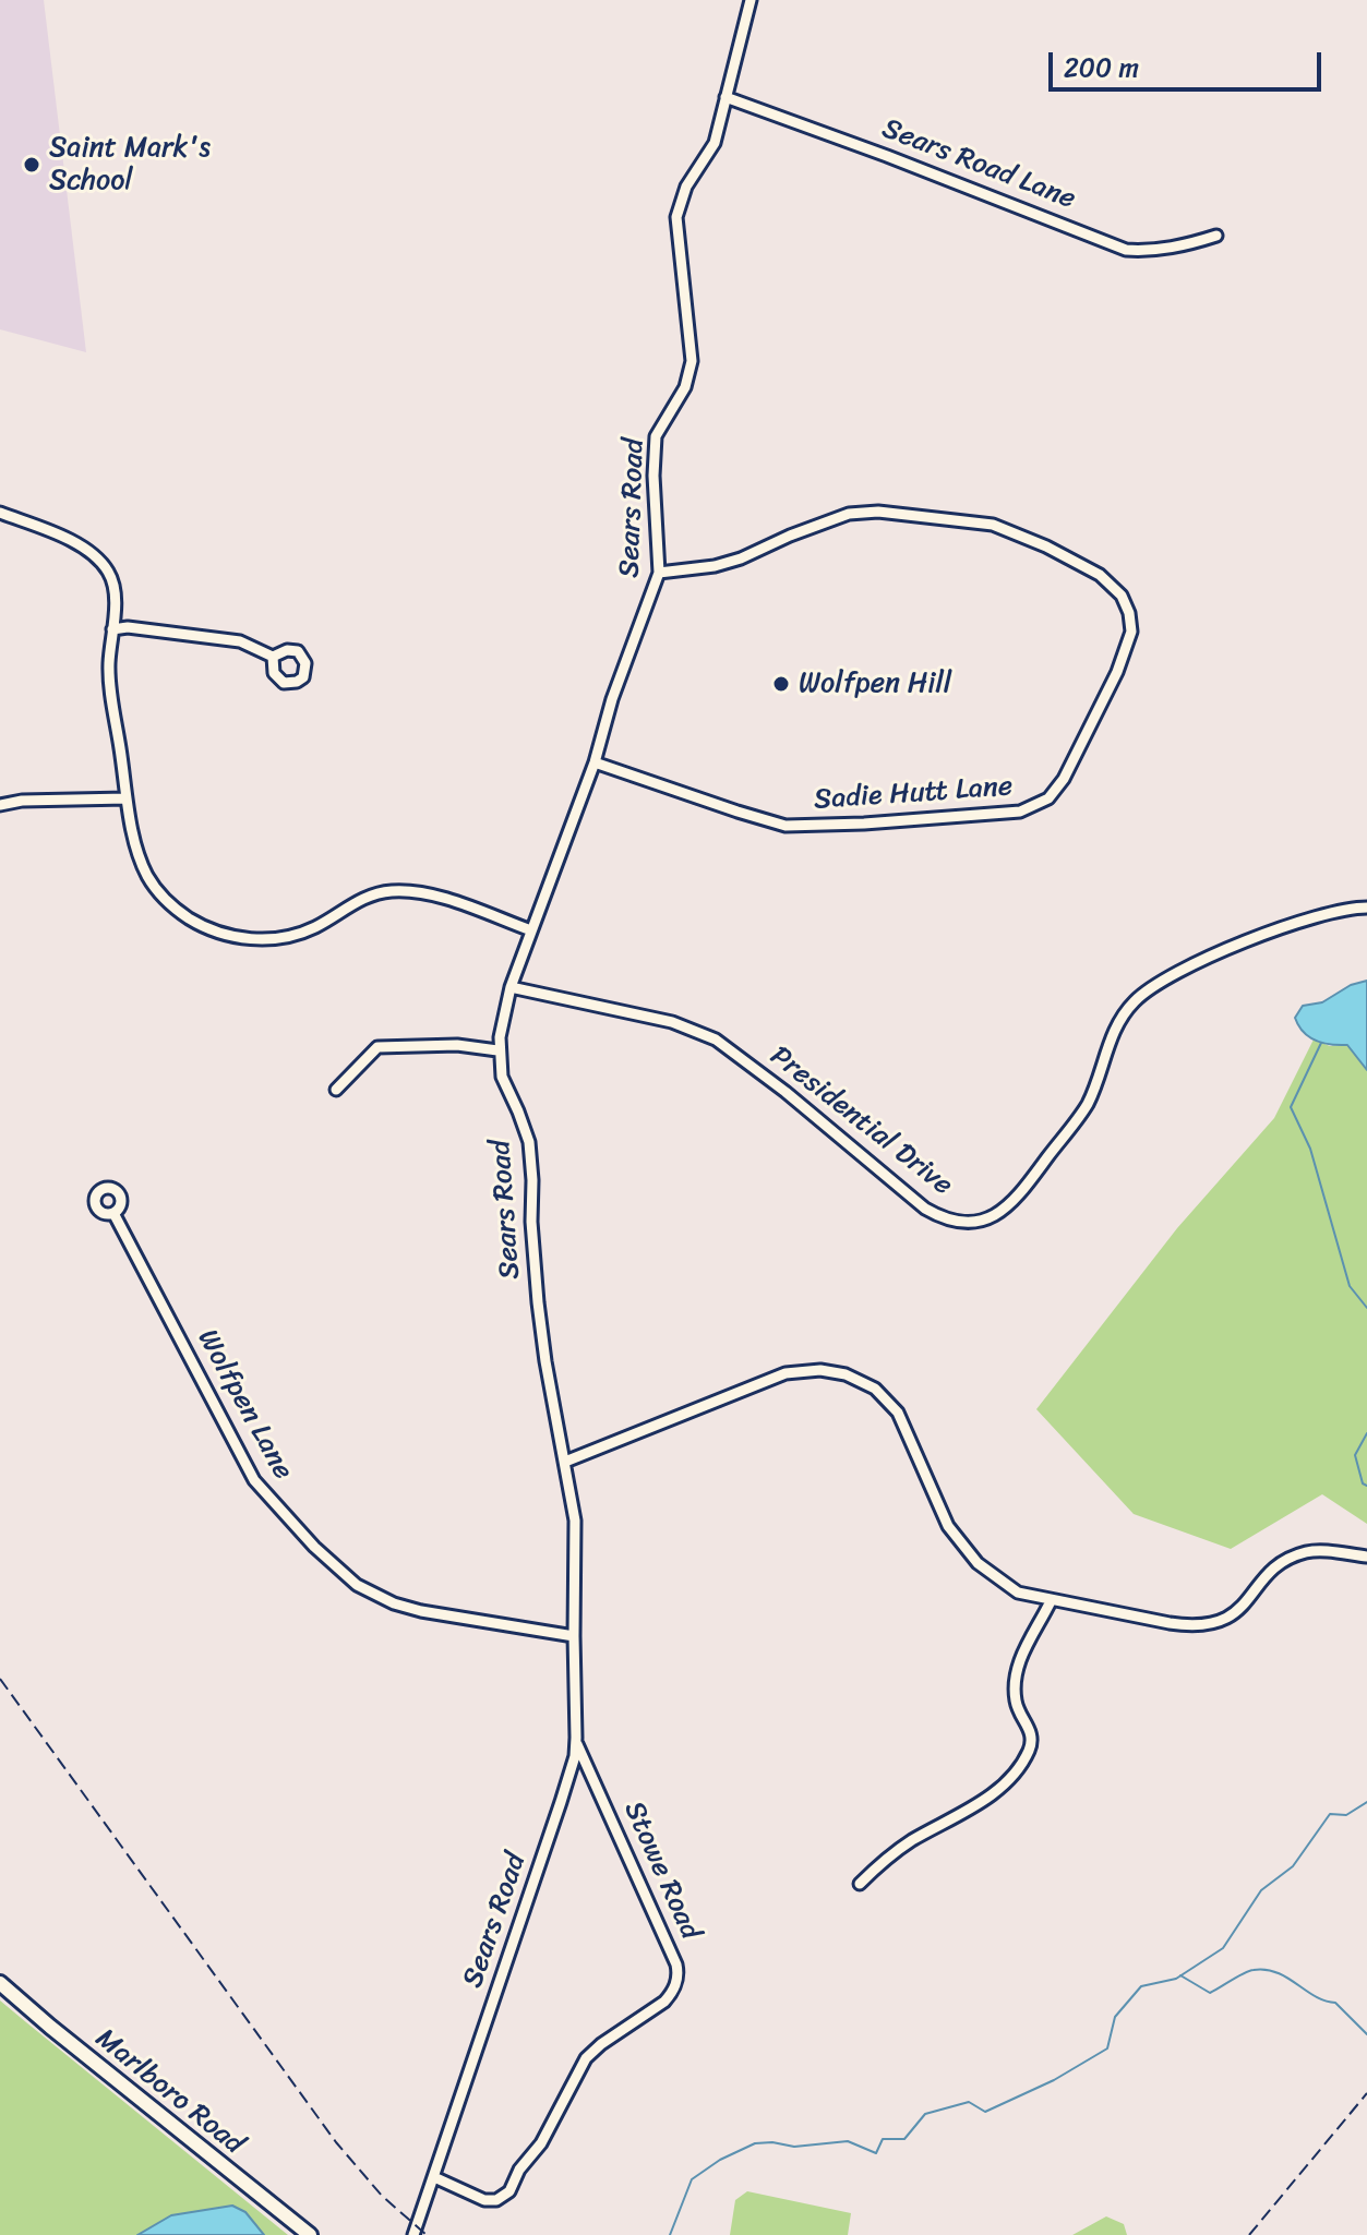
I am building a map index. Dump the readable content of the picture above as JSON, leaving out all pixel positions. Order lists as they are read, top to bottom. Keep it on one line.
{"streets":{"main road":["Marlboro Road"],"street":["Sears Road Lane","Sears Road","Sadie Hutt Lane","Presidential Drive","Wolfpen Lane","Stowe Road"]},"crossings":[["Sears Road Lane","Sears Road"],["Sears Road","Sadie Hutt Lane"],["Sears Road","Presidential Drive"],["Sears Road","Wolfpen Lane"],["Sears Road","Stowe Road"]],"places":["Saint Mark's School","Wolfpen Hill"],"scale_bar":"200 m"}
